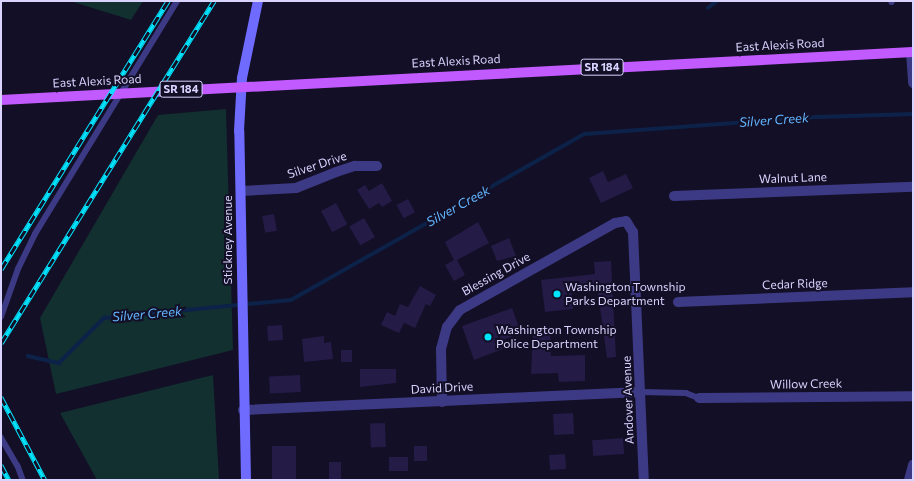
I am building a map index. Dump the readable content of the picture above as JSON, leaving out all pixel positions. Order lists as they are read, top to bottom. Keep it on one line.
{"streets":{"main road":["East Alexis Road","SR 184"],"street":["Silver Drive","Walnut Lane","Stickney Avenue","Blessing Drive","Cedar Ridge","Willow Creek","David Drive","Andover Avenue"]},"crossings":[["Silver Drive","Stickney Avenue"],["Stickney Avenue","David Drive"],["Blessing Drive","David Drive"],["Blessing Drive","Andover Avenue"],["David Drive","Andover Avenue"]],"water":["Silver Creek"],"places":["Washington Township Parks Department","Washington Township Police Department"]}
